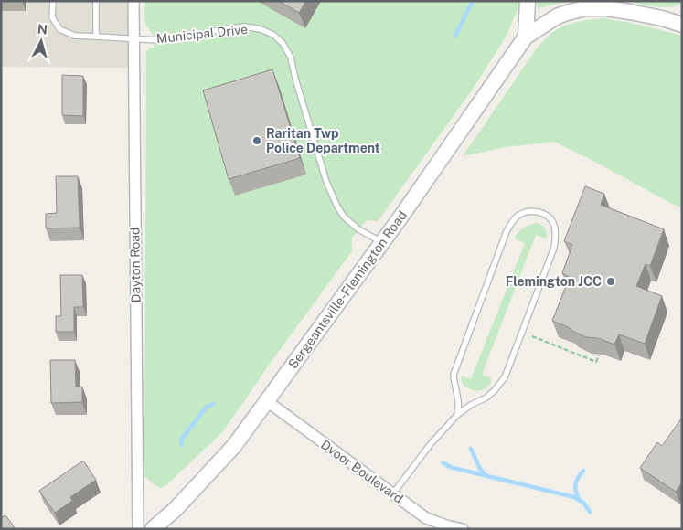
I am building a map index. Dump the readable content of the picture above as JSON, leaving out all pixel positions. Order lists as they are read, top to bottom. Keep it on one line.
{"streets":{"main road":["Sergeantsville-Flemington Road"],"street":["Dayton Road","Dvoor Boulevard"],"lane":["Municipal Drive"]},"crossings":[["Municipal Drive","Dayton Road"],["Municipal Drive","Sergeantsville-Flemington Road"],["Sergeantsville-Flemington Road","Dvoor Boulevard"]],"places":["Raritan Twp Police Department","Flemington JCC"],"north":"top"}
